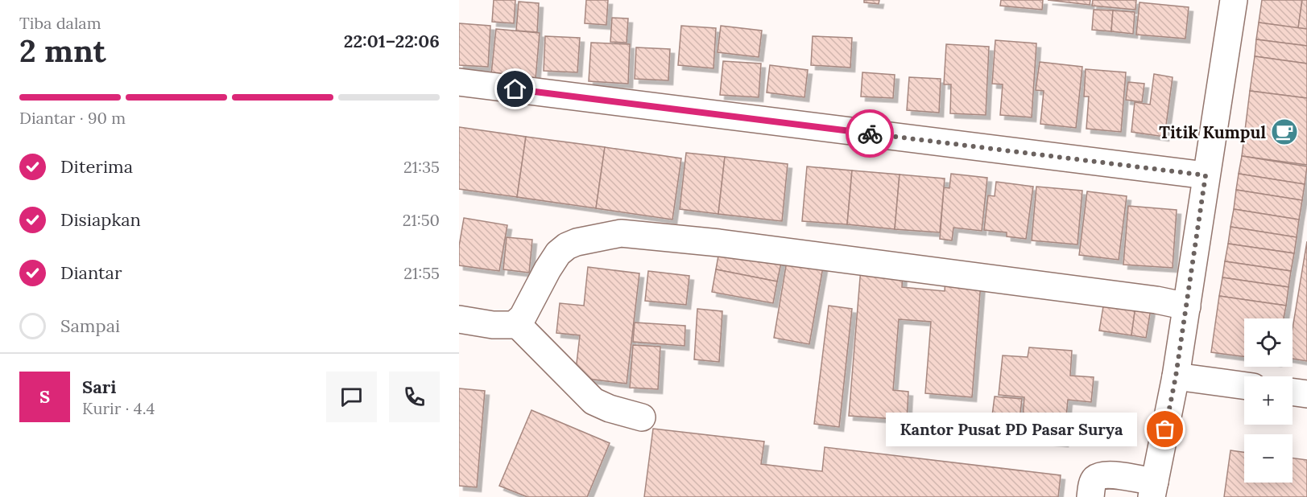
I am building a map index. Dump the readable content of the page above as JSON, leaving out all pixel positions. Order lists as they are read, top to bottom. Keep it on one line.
{"places":{"cafe":["Titik Kumpul"],"other":["Kantor Pusat PD Pasar Surya"]},"page":{"heading":["2 mnt","Tiba dalam","22:01–22:06"],"panel":["Sari","Kurir · 4.4"],"bar":"Diantar · 90 m","list":[["Diterima","21:35"],["Disiapkan","21:50"],["Diantar","21:55"],"Sampai"],"map_buttons":["+","−"],"round":"S","bubble":"Kantor Pusat PD Pasar Surya"}}
